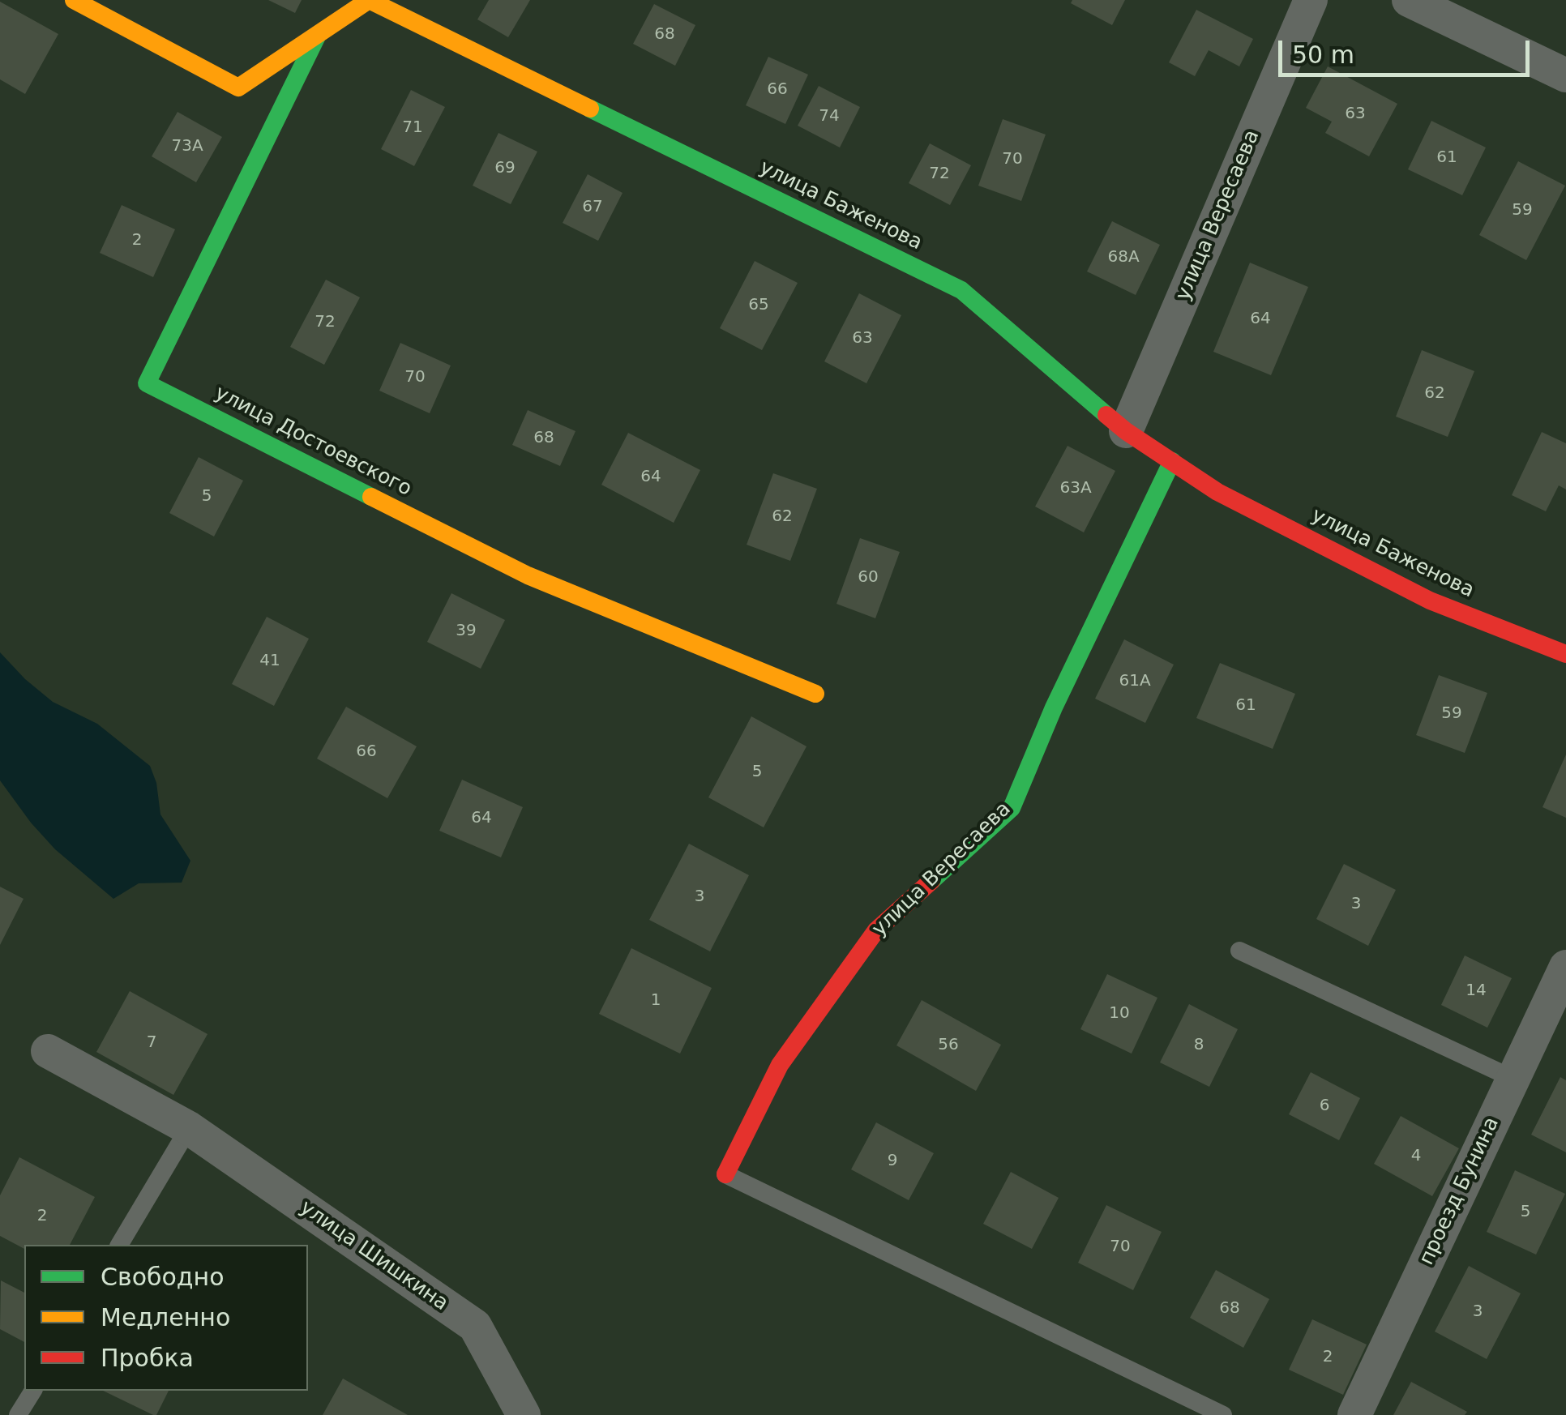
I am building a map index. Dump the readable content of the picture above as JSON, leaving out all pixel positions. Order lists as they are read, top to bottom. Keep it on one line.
{"streets":{"street":["улица Баженова","улица Вересаева","улица Достоевского","проезд Бунина","улица Шишкина"]},"crossings":[["улица Баженова","улица Вересаева"],["улица Баженова","улица Достоевского"]],"house_numbers":["68","66","63","74","71","73А","61","70","69","72","67","59","2","68А","65","64","72","63","70","62","68","64","63А","5","62","60","39","41","61А","61","59","66","5","64","3","3","14","1","10","7","56","8","6","4","9","5","2","70","68","3","2"],"legend":["Свободно","Медленно","Пробка"],"scale_bar":"50 m"}
